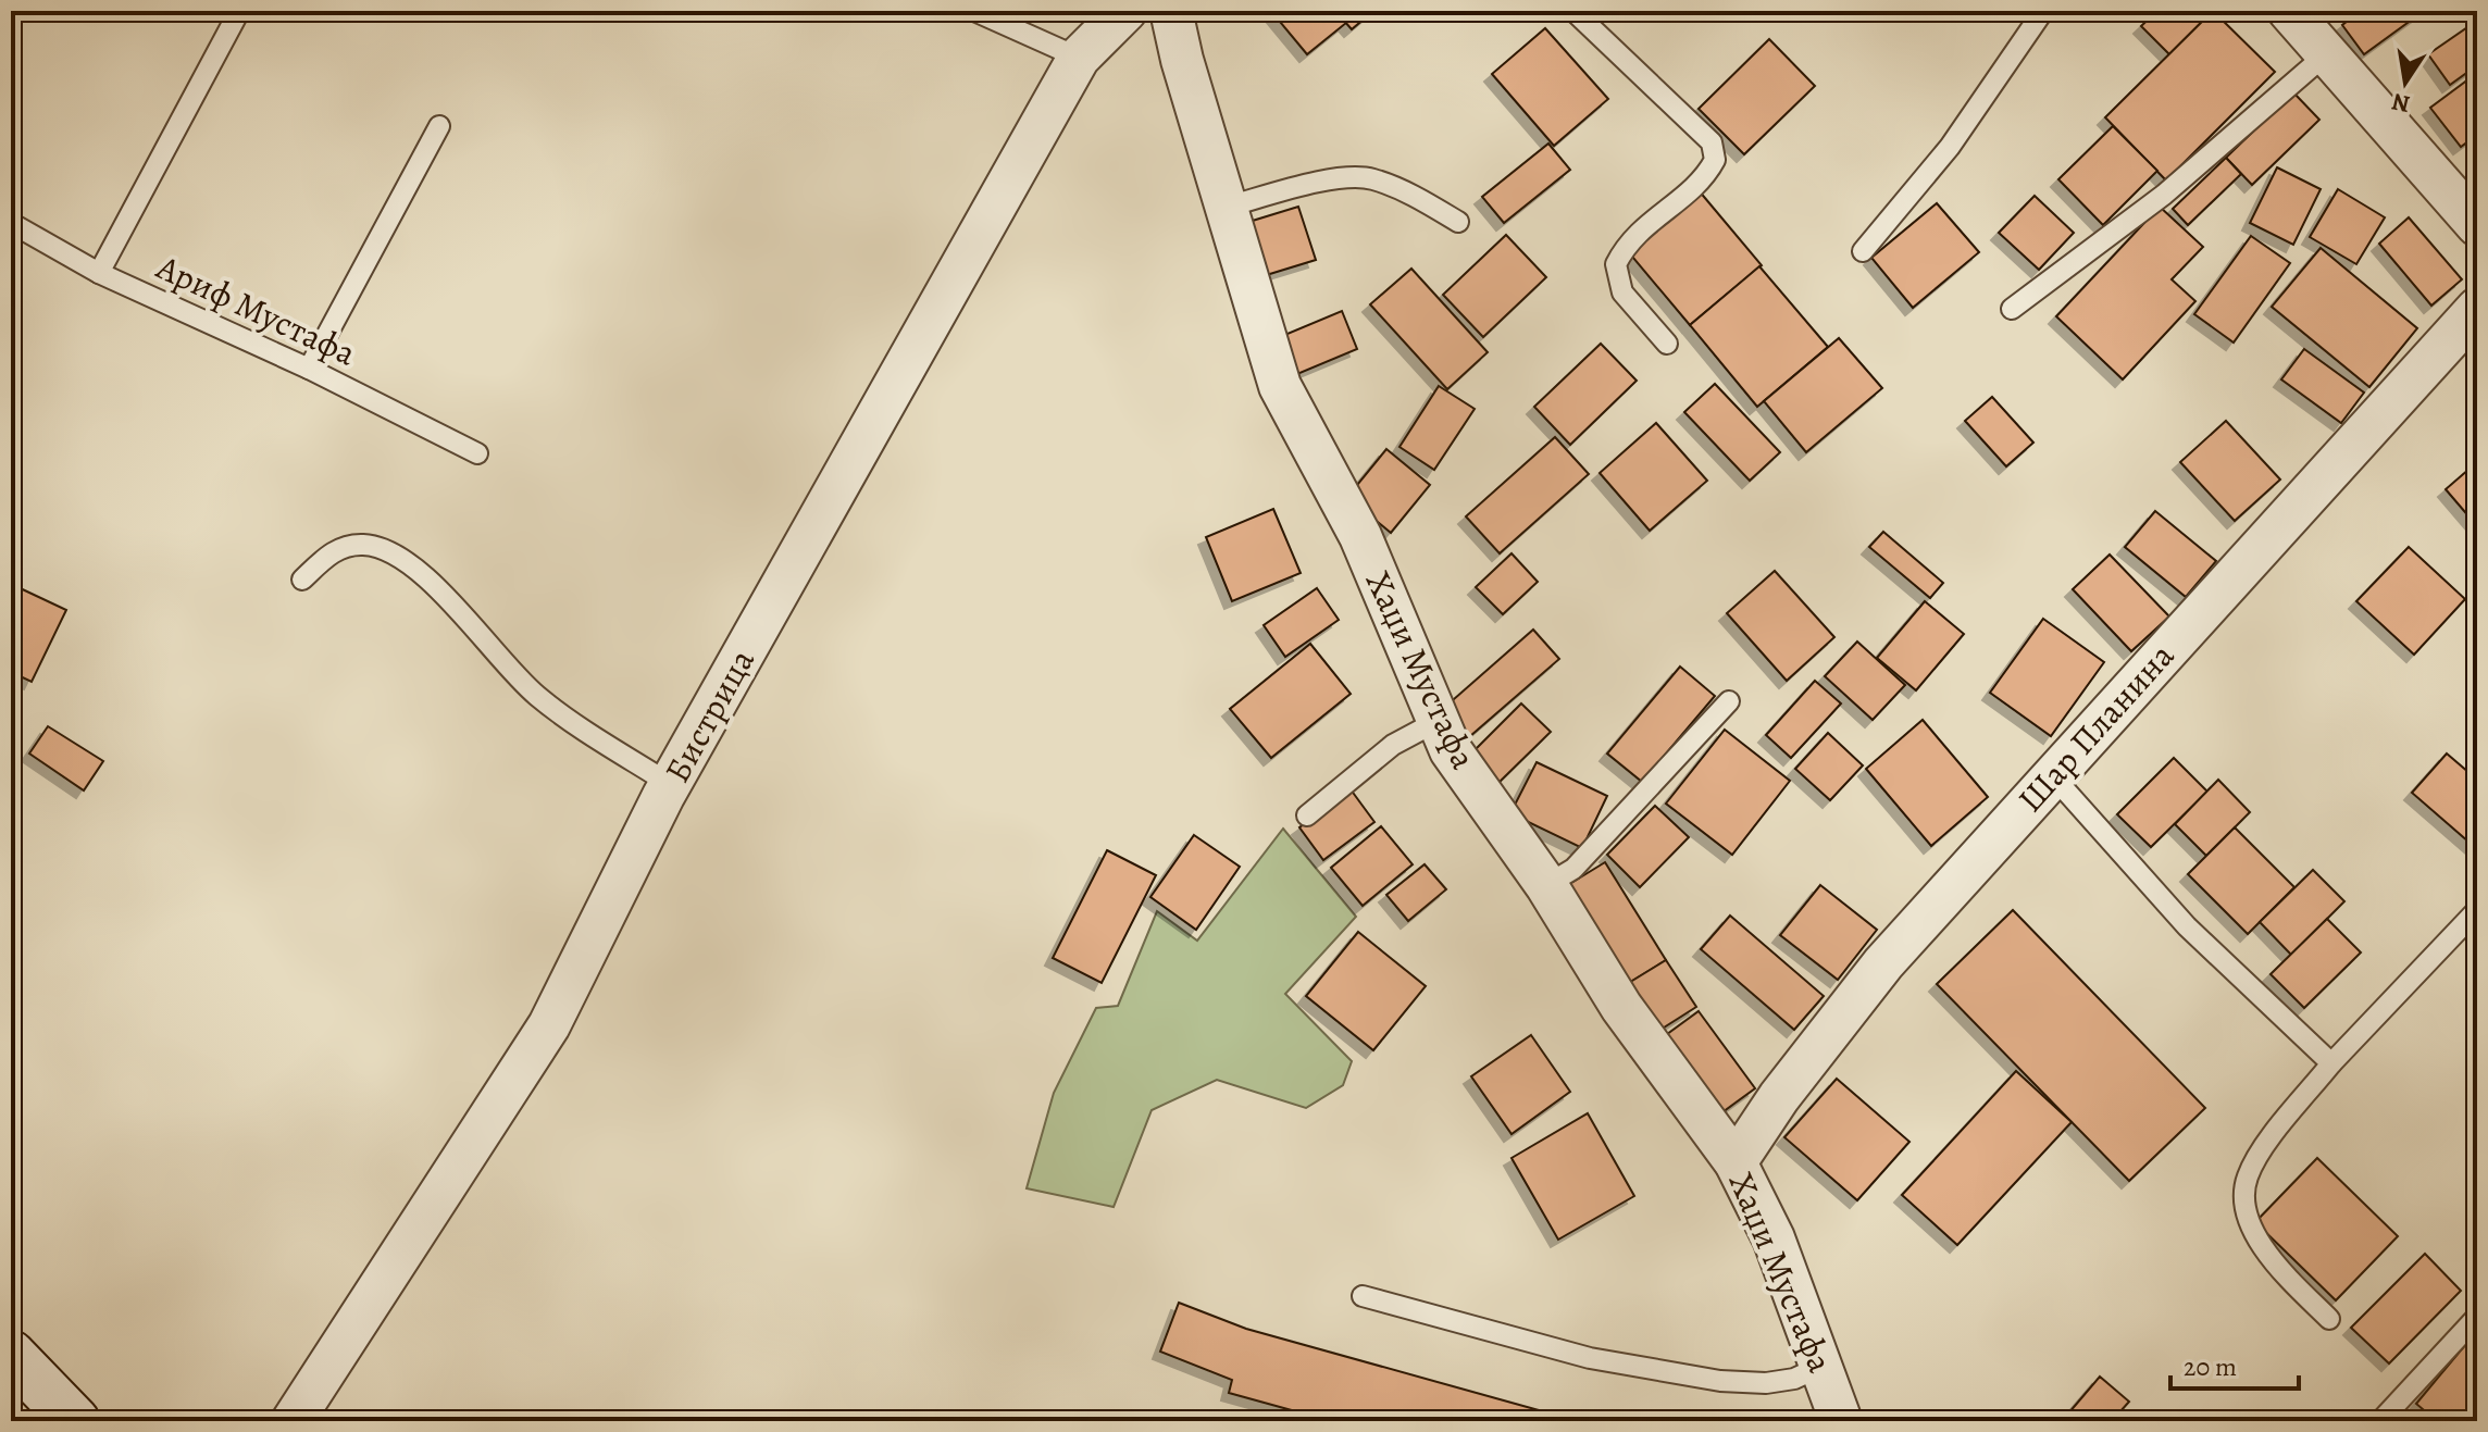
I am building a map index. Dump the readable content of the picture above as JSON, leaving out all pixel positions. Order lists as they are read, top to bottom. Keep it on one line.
{"streets":{"street":["Хаџи Мустафа","Бистрица","Шар Планина"],"lane":["Ариф Мустафа"]},"crossings":[["Хаџи Мустафа","Шар Планина"]],"scale_bar":"20 m","north":"bottom"}
